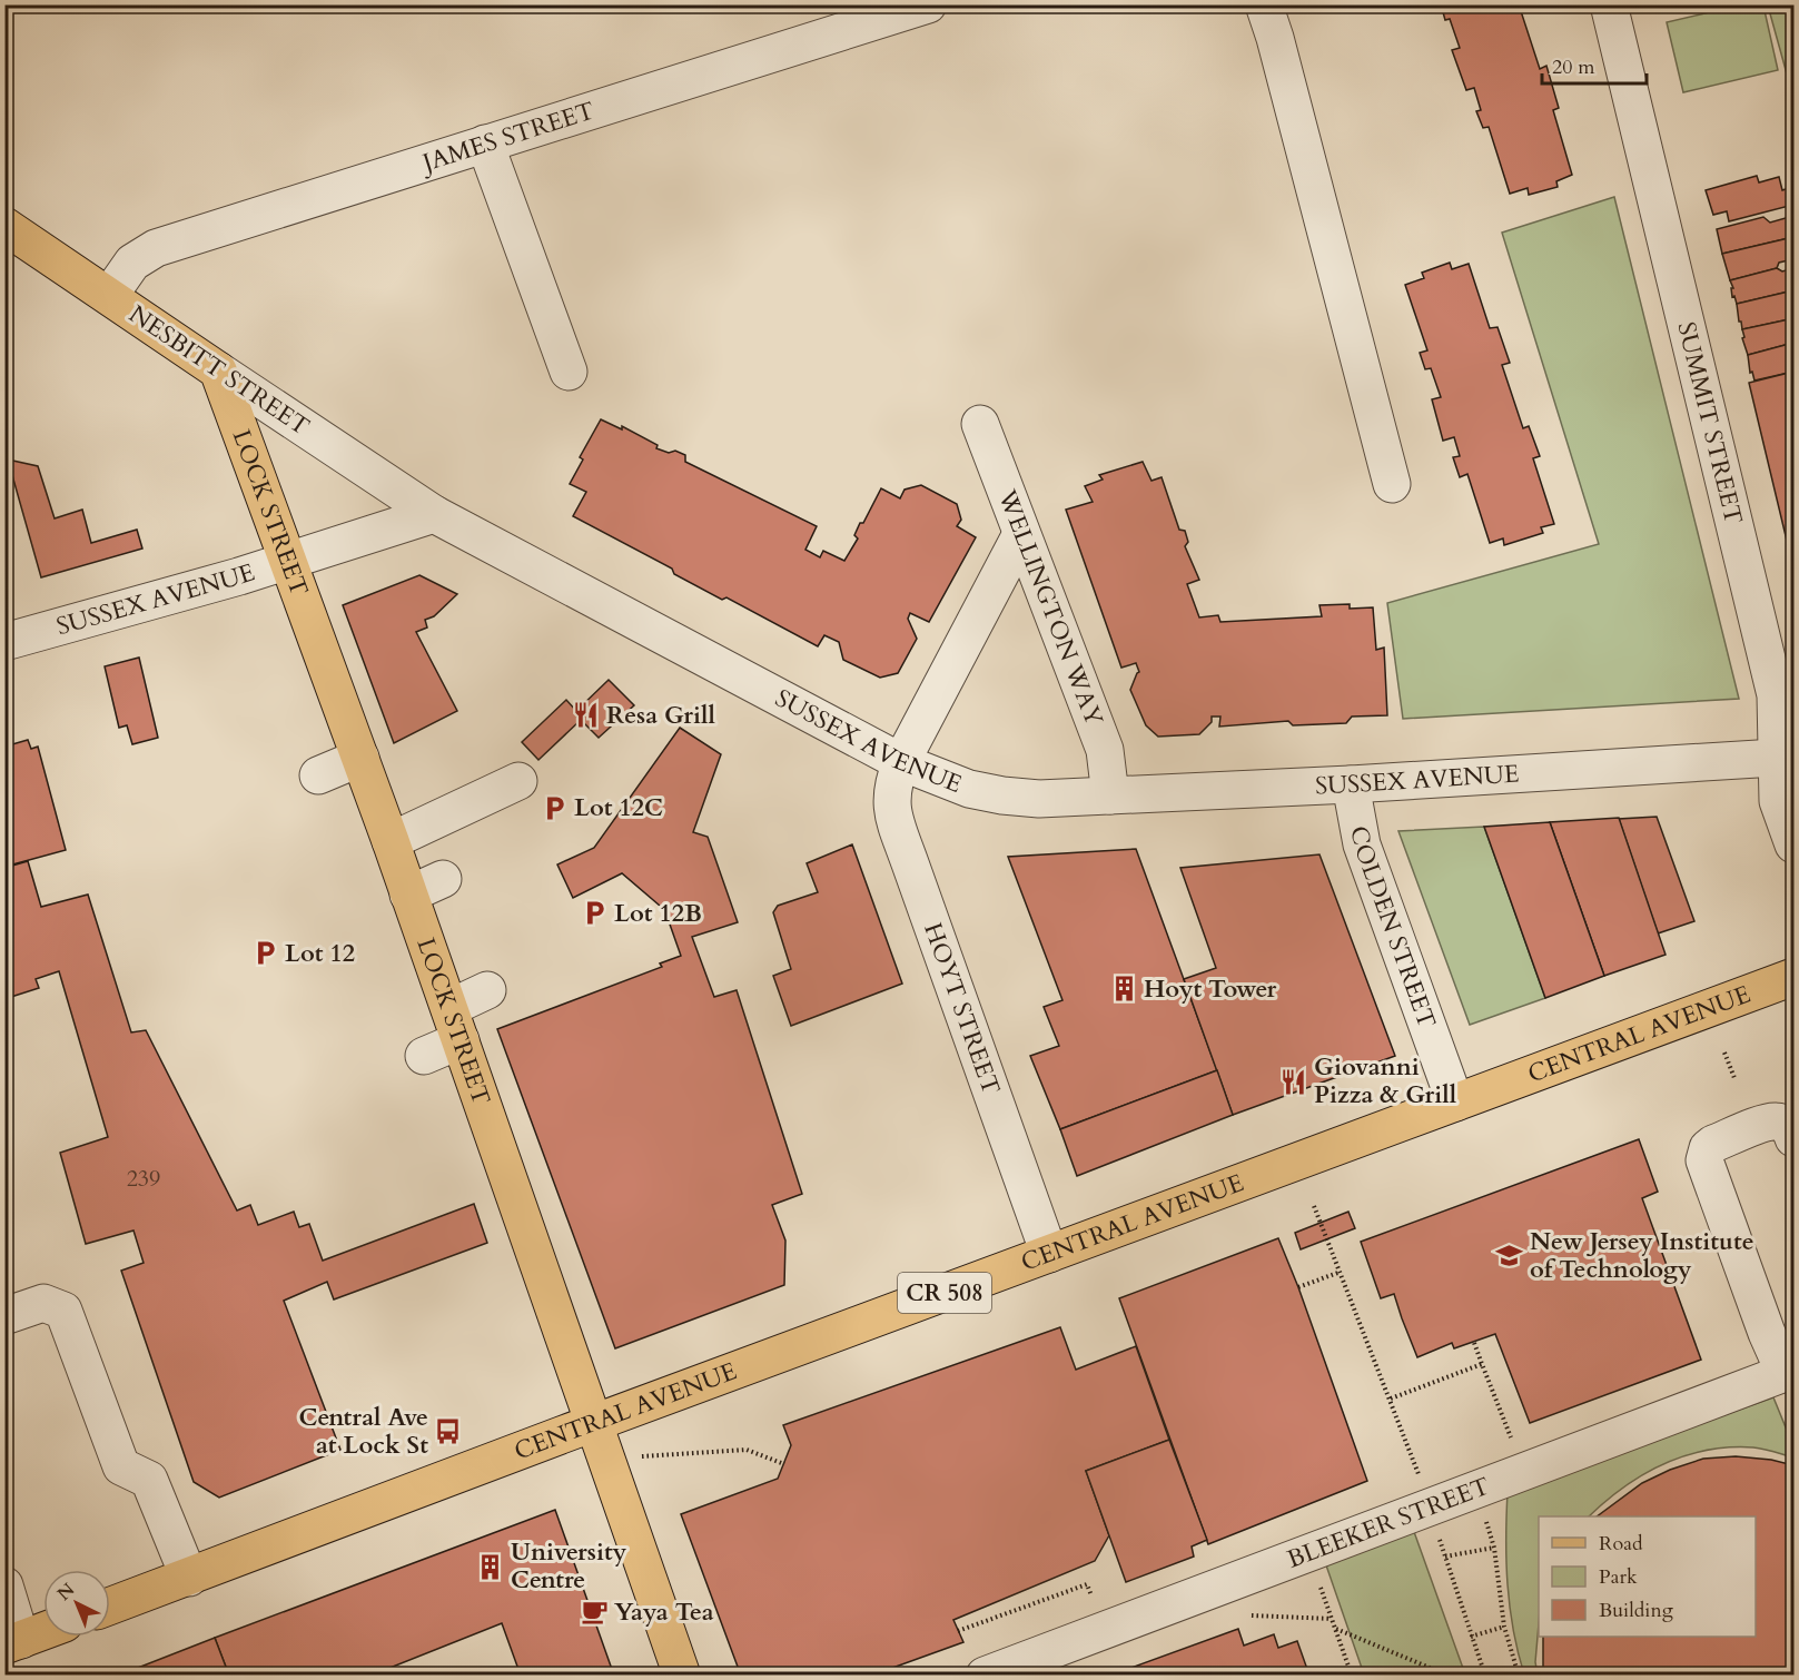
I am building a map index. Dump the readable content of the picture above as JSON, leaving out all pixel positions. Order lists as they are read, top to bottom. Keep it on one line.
{"streets":{"main road":["NESBITT STREET","LOCK STREET","CENTRAL AVENUE","CR 508"],"street":["JAMES STREET","SUMMIT STREET","SUSSEX AVENUE","WELLINGTON WAY","COLDEN STREET","HOYT STREET","BLEEKER STREET"]},"crossings":[["JAMES STREET","NESBITT STREET"],["NESBITT STREET","LOCK STREET"],["NESBITT STREET","SUSSEX AVENUE"],["SUMMIT STREET","SUSSEX AVENUE"],["LOCK STREET","SUSSEX AVENUE"],["LOCK STREET","CENTRAL AVENUE"],["SUSSEX AVENUE","WELLINGTON WAY"],["SUSSEX AVENUE","COLDEN STREET"],["SUSSEX AVENUE","HOYT STREET"],["WELLINGTON WAY","HOYT STREET"],["COLDEN STREET","CENTRAL AVENUE"],["HOYT STREET","CENTRAL AVENUE"]],"places":{"restaurant":["Resa Grill","Giovanni Pizza & Grill"],"parking":["Lot 12C","Lot 12B","Lot 12"],"building":["Hoyt Tower","University Centre"],"school or university":["New Jersey Institute of Technology"],"bus stop":["Central Ave at Lock St"],"cafe":["Yaya Tea"]},"house_numbers":["239"],"legend":["Road","Park","Building"],"scale_bar":"20 m","north":"top left"}
